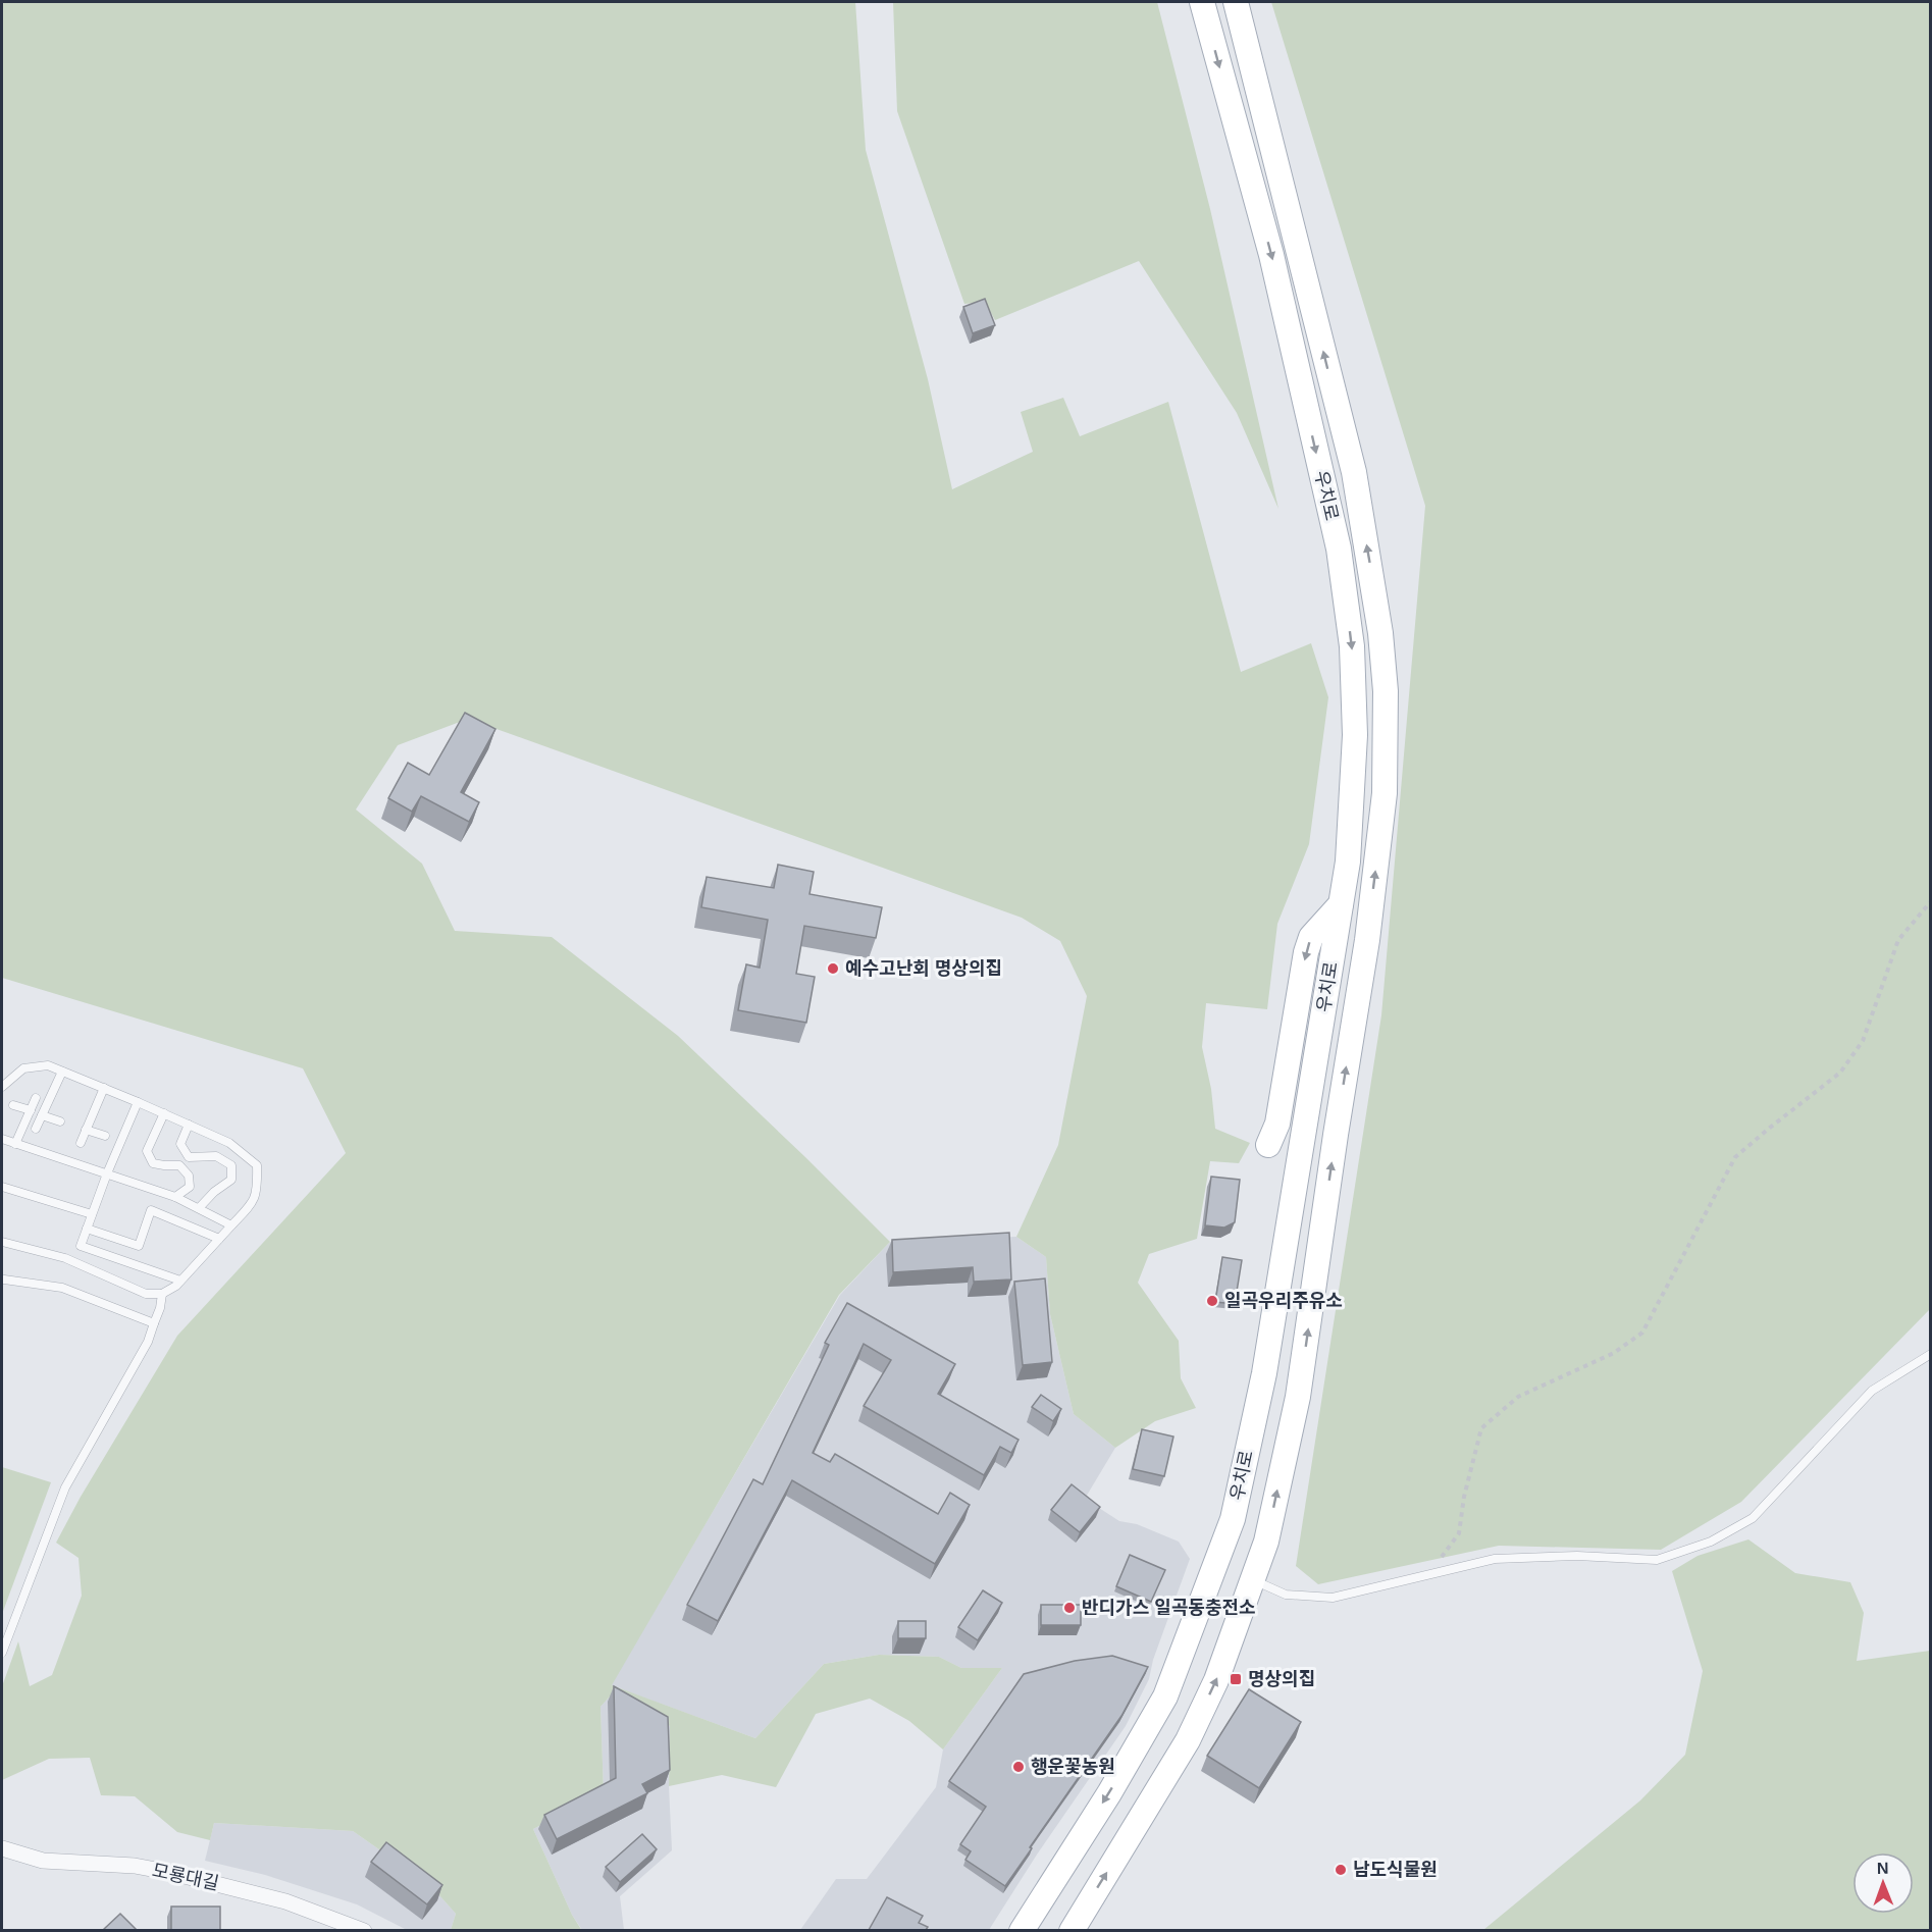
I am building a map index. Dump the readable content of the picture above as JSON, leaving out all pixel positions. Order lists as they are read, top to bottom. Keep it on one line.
{"streets":{"main road":["우치로"],"street":["모룡대길"]},"places":{"other":["예수고난회 명상의집","일곡우리주유소","반디가스 일곡동충전소","행운꽃농원","남도식물원"],"transit":["명상의집"]},"north":"top"}
